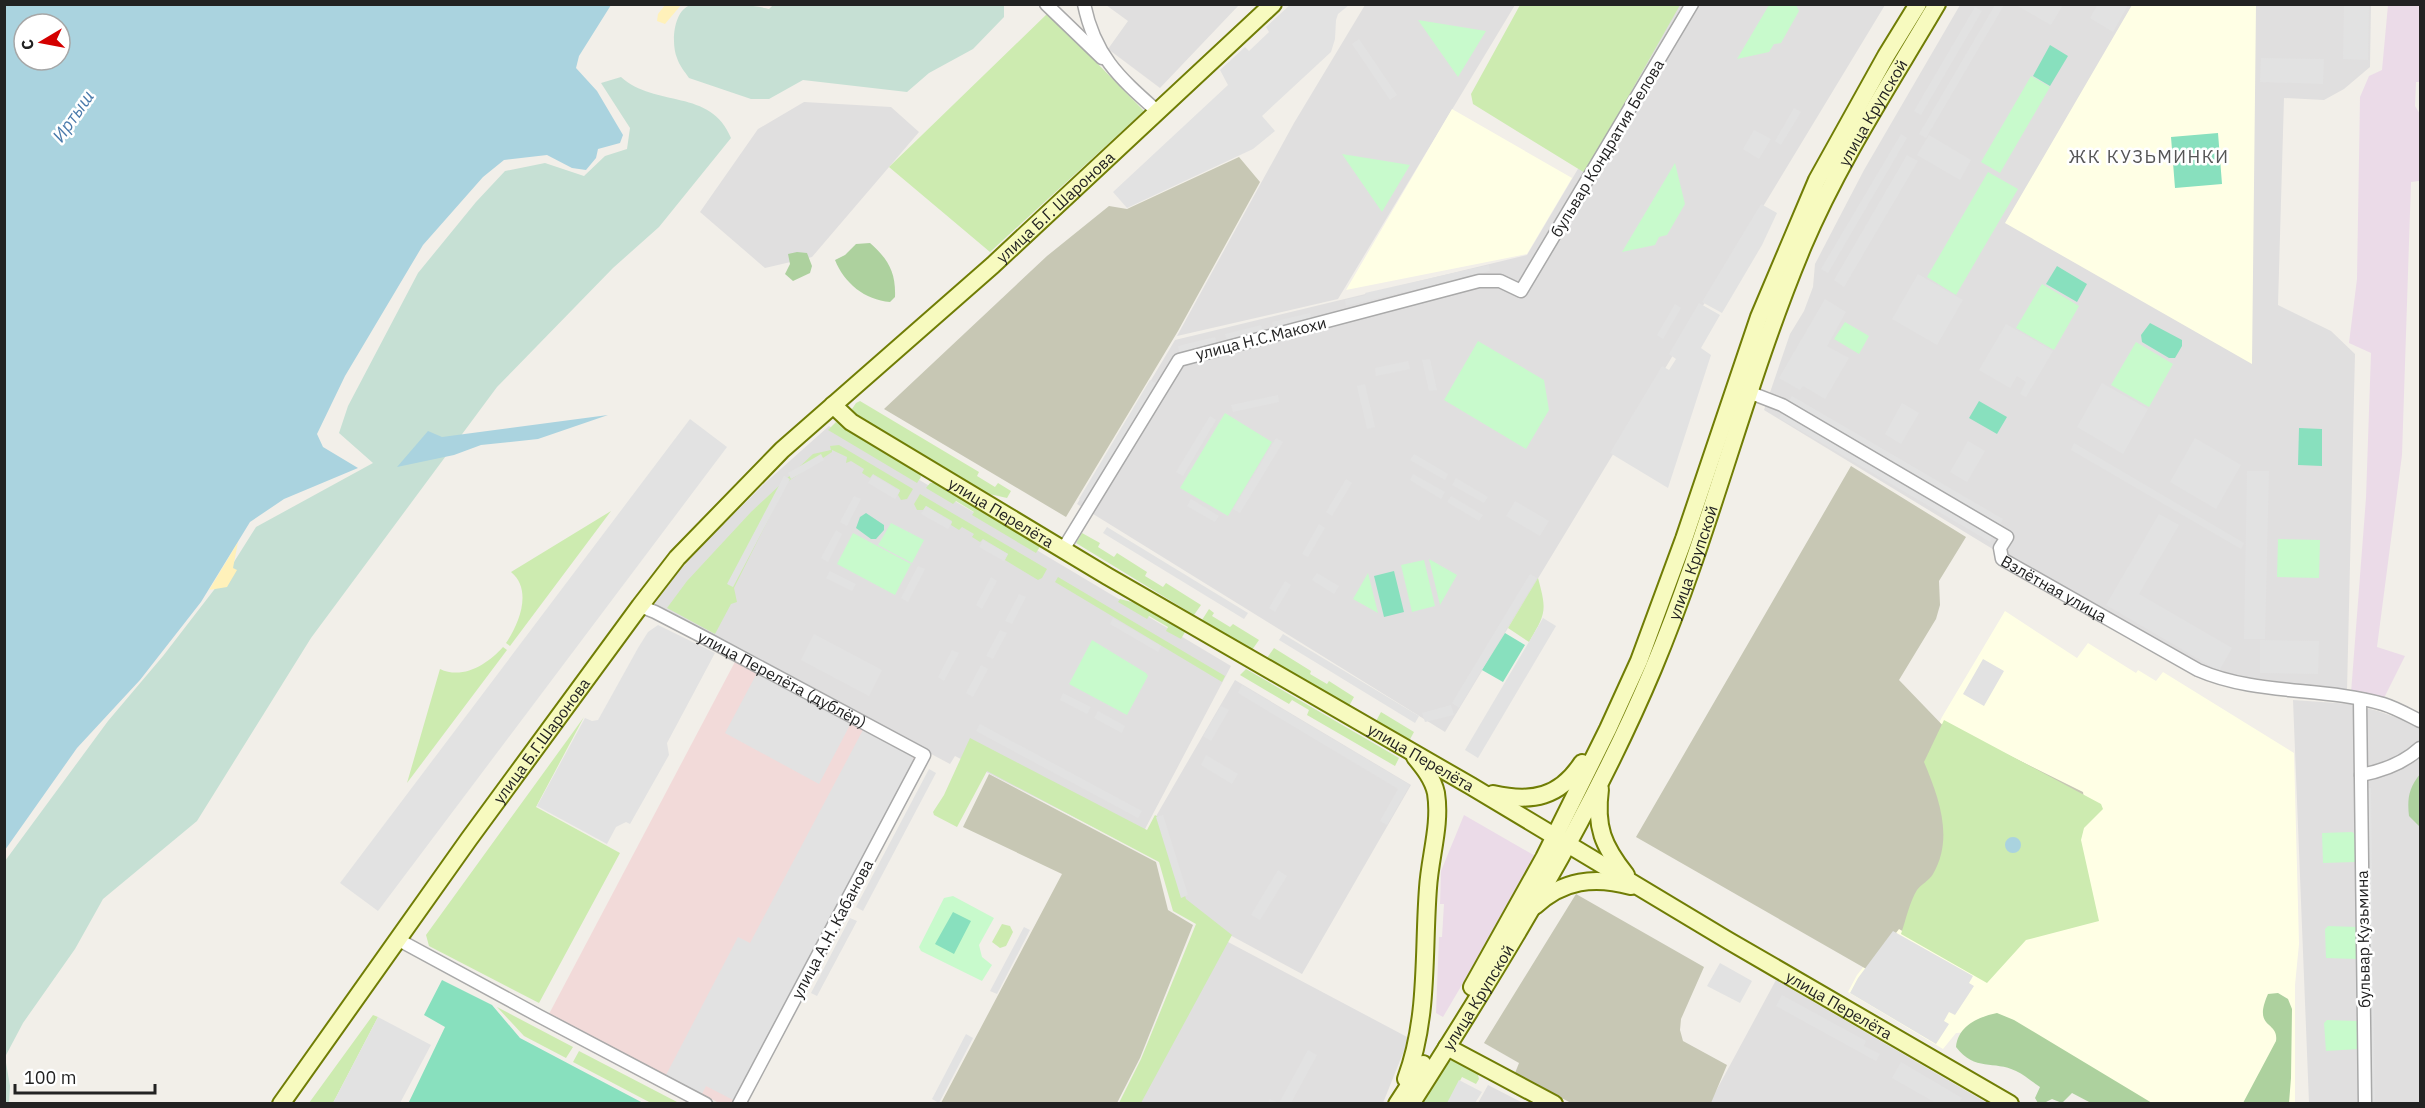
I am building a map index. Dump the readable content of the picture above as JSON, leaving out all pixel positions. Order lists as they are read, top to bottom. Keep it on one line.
{"streets":{"main road":["улица Крупской","улица Б.Г. Шаронова","улица Перелёта","Взлётная улица","улица Б.Г.Шаронова"],"street":["бульвар Кондратия Белова","улица Н.С.Макохи","улица Перелёта (дублёр)","улица А.Н. Кабанова","бульвар Кузьмина"]},"crossings":[["улица Крупской","улица Перелёта"],["улица Крупской","Взлётная улица"],["бульвар Кондратия Белова","улица Н.С.Макохи"],["улица Б.Г. Шаронова","улица Перелёта"],["улица Б.Г. Шаронова","улица Б.Г.Шаронова"],["улица Н.С.Макохи","улица Перелёта"],["улица Перелёта","улица Б.Г.Шаронова"],["Взлётная улица","бульвар Кузьмина"],["улица Перелёта (дублёр)","улица Б.Г.Шаронова"],["улица Перелёта (дублёр)","улица А.Н. Кабанова"]],"districts":["ЖК КУЗЬМИНКИ"],"water":["Иртыш"],"scale_bar":"100 m","north":"left"}
